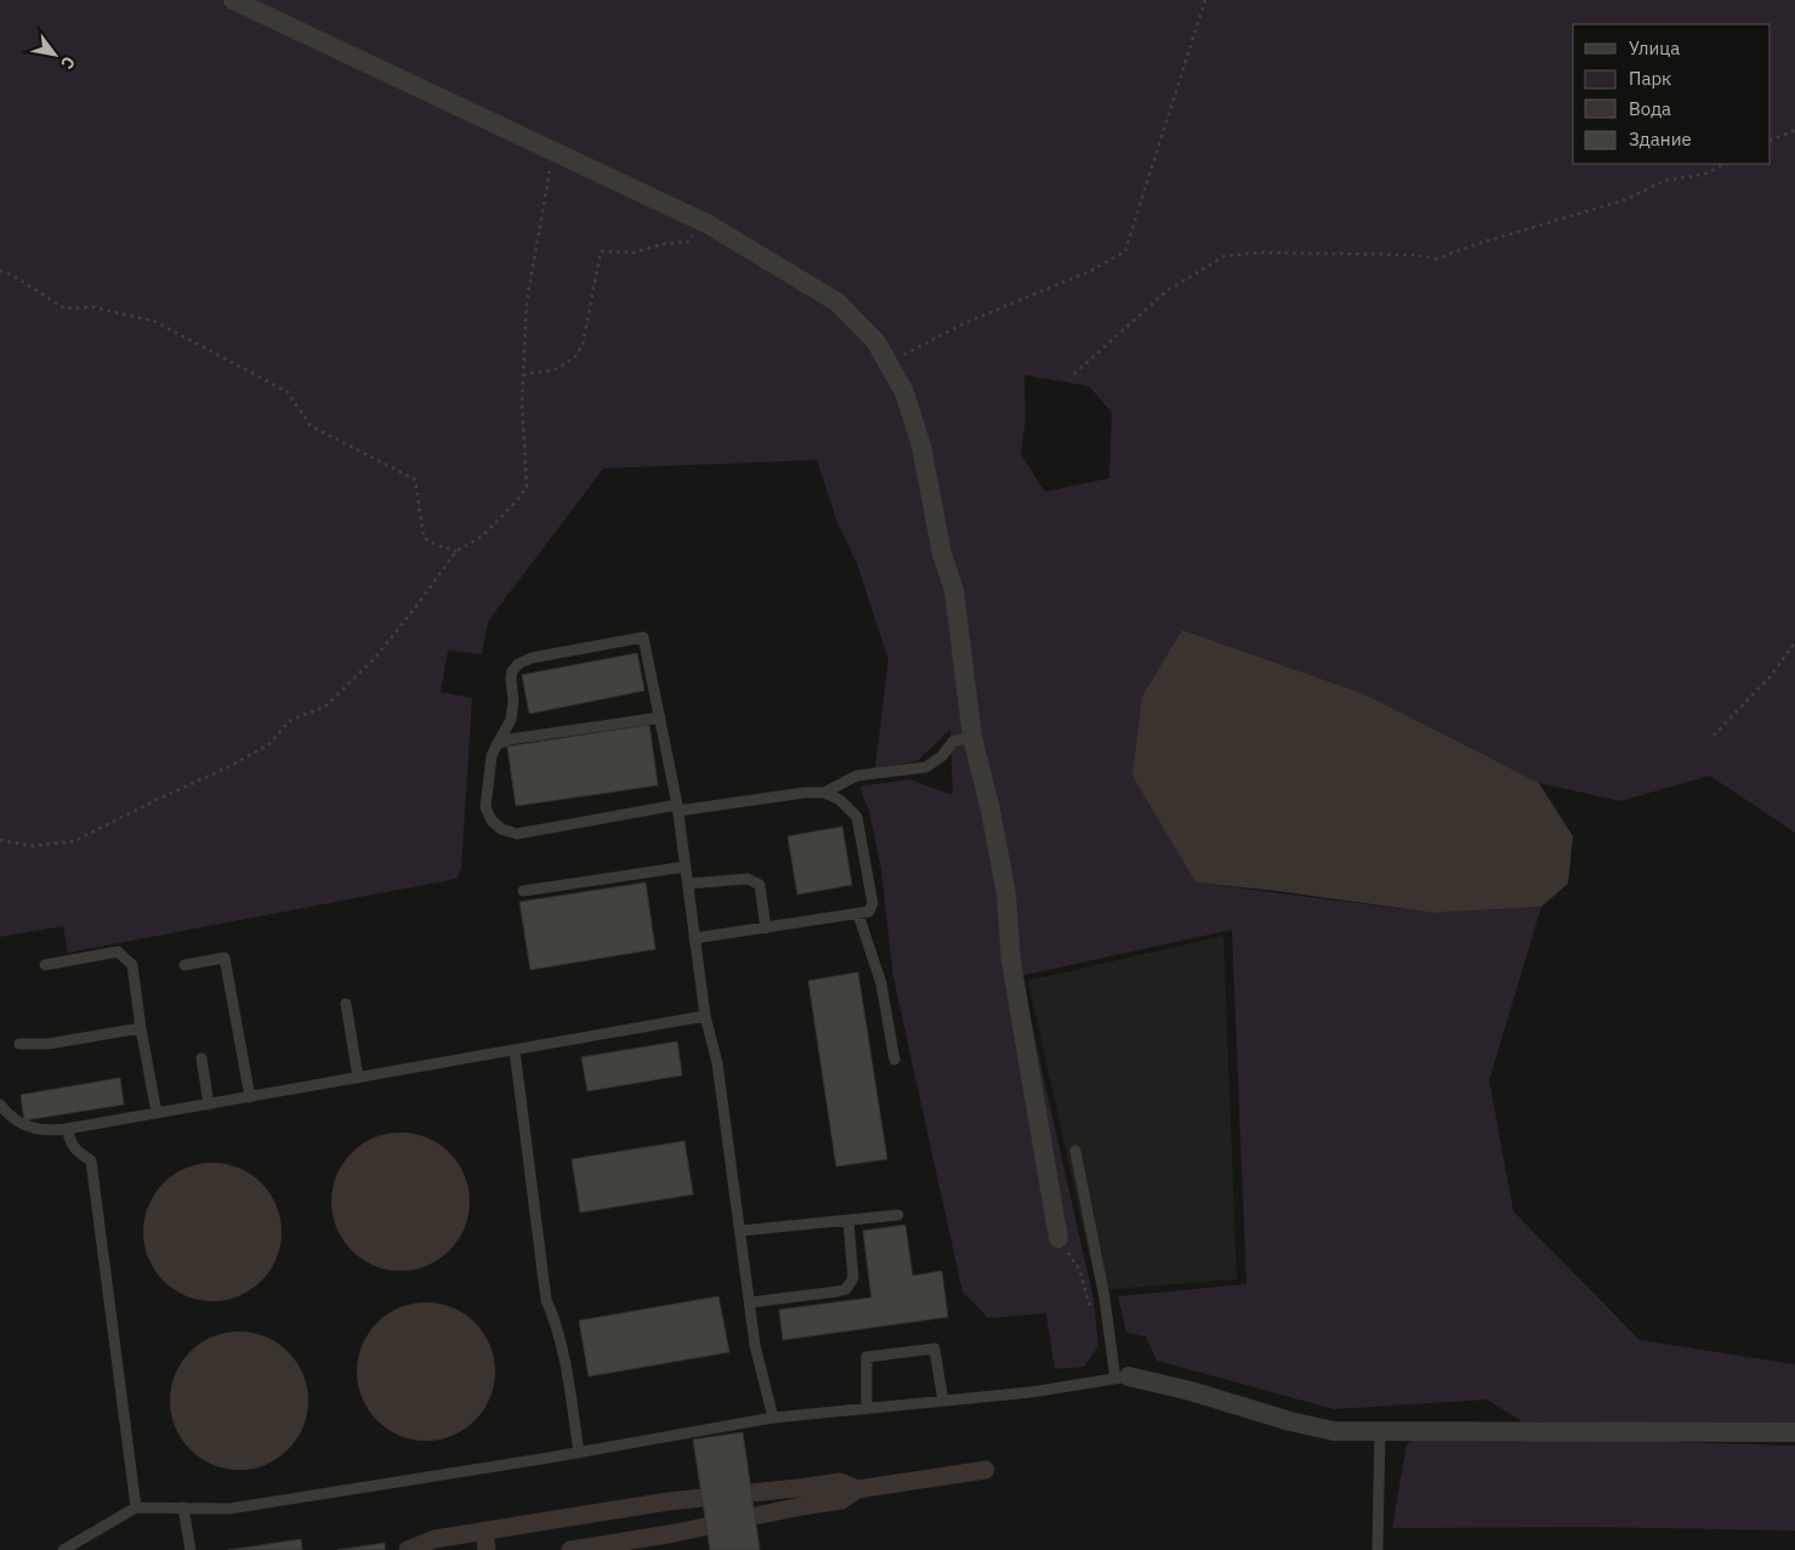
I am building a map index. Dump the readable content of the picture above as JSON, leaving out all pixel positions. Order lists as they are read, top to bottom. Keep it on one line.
{"legend":["Улица","Парк","Вода","Здание"],"north":"bottom right"}
